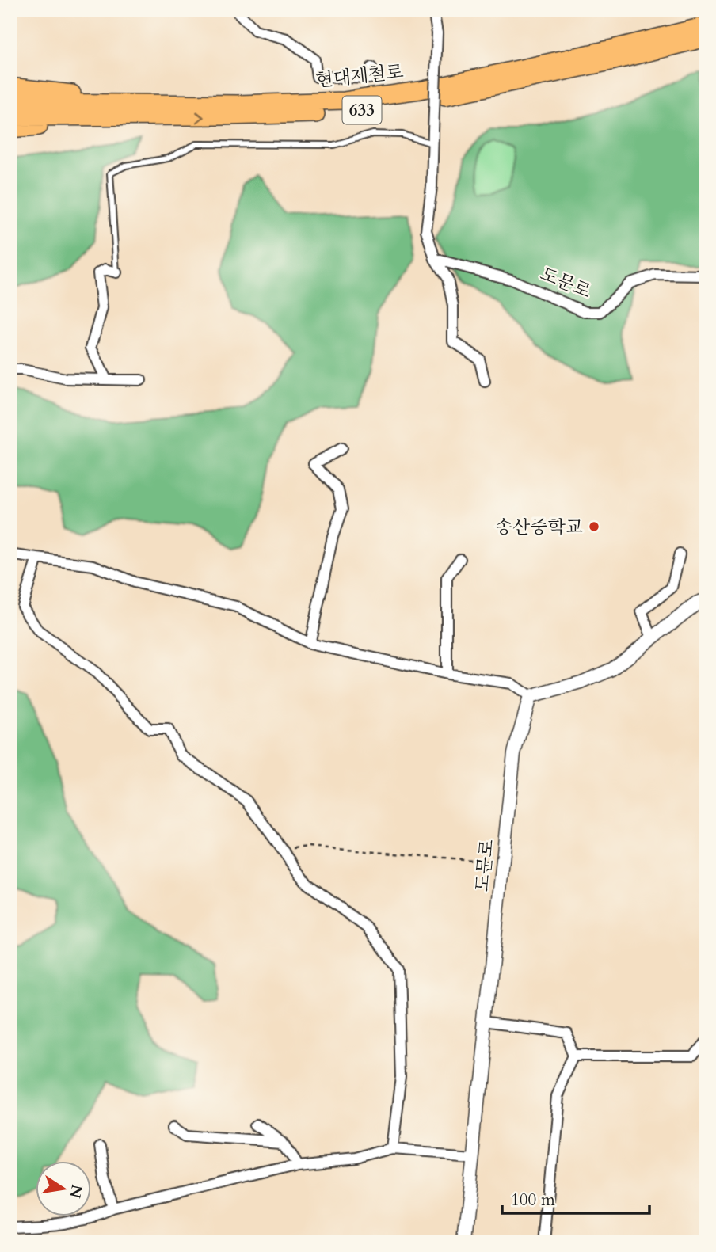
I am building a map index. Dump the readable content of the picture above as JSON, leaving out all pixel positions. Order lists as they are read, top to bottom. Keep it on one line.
{"streets":{"highway":["현대제철로","633"],"street":["도문로"]},"places":["송산중학교"],"scale_bar":"100 m","north":"right"}
